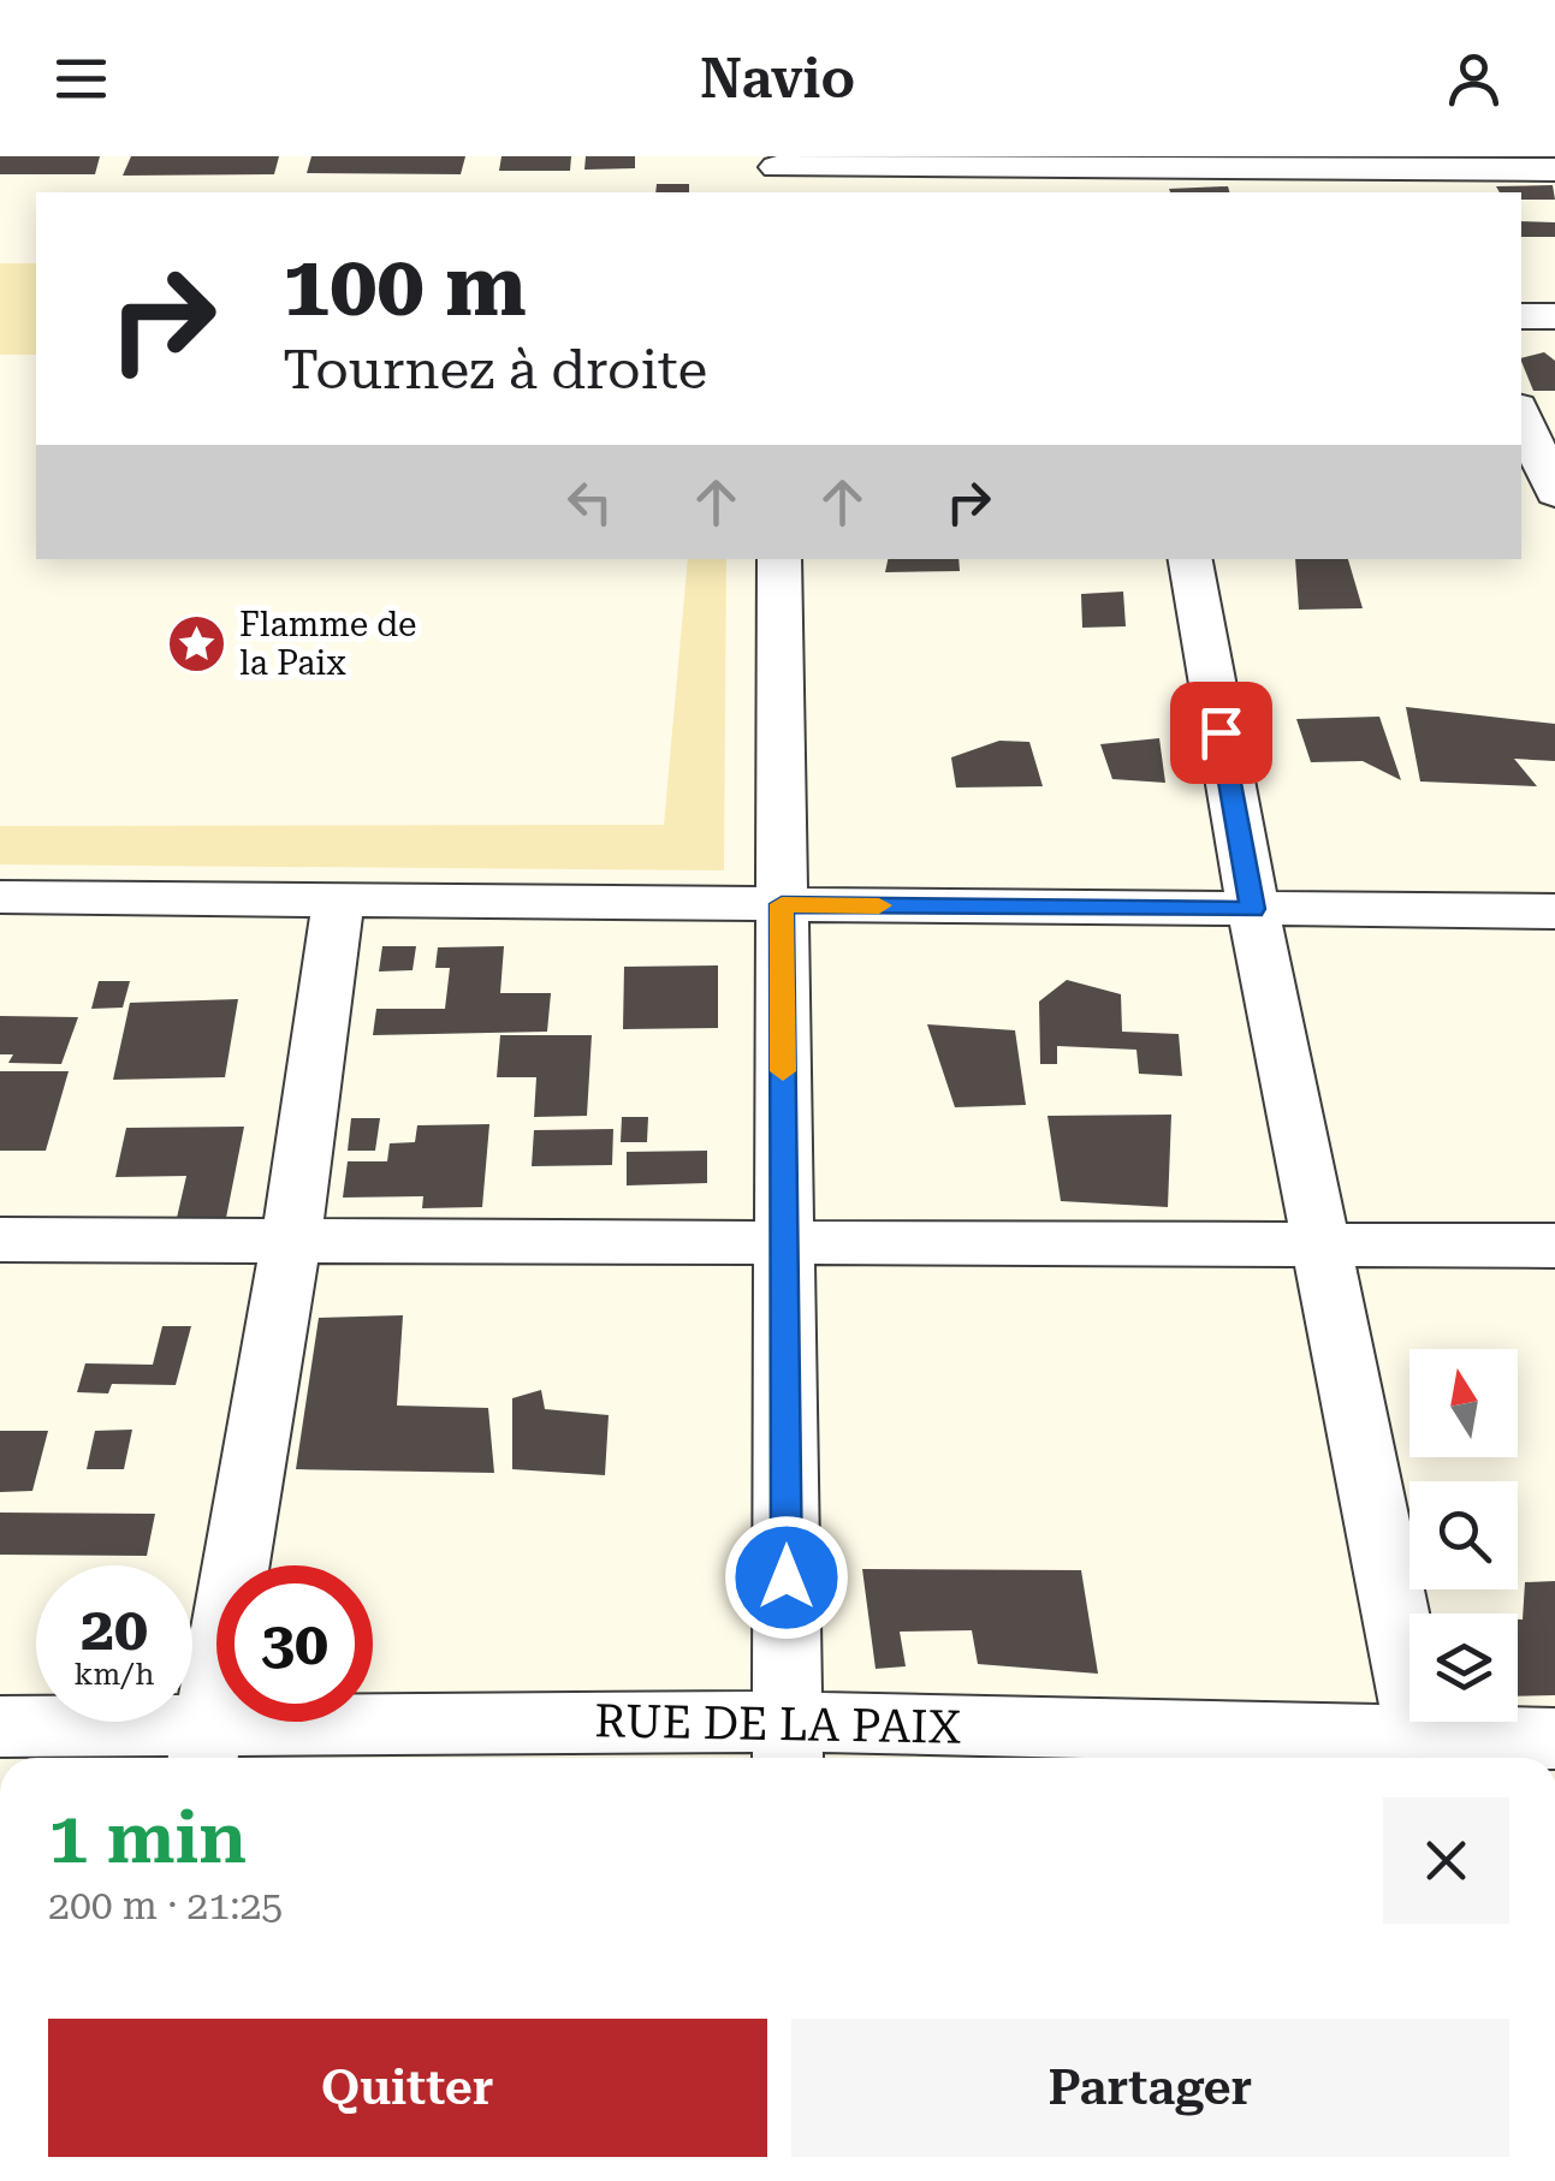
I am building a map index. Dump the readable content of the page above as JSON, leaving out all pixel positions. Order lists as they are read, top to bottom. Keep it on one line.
{"streets":{"street":["RUE DE LA PAIX"]},"places":{"place":["Flamme de la Paix"]},"north":"top","page":{"header":"Navio","turn":["100 m","Tournez à droite"],"speed":"20 km/h","limit":"30","heading":["1 min","200 m · 21:25"],"buttons":["Quitter","Partager"]}}
